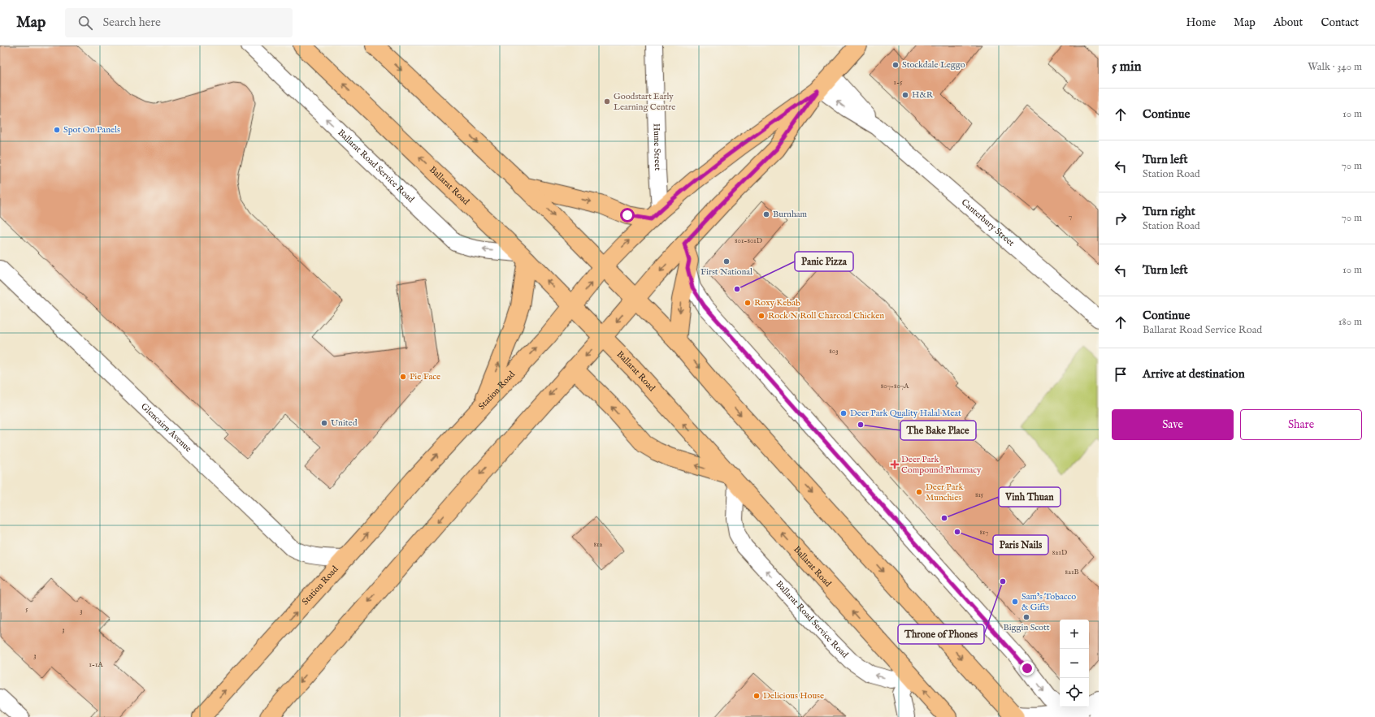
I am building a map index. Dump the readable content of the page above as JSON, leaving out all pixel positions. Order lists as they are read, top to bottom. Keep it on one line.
{"streets":{"main road":["Ballarat Road","Station Road"],"street":["Hume Street","Ballarat Road Service Road","Canterbury Street","Glencairn Avenue"]},"crossings":[["Hume Street","Station Road"],["Ballarat Road Service Road","Ballarat Road"],["Ballarat Road","Station Road"],["Canterbury Street","Station Road"],["Station Road","Glencairn Avenue"]],"one_way":["Ballarat Road Service Road"],"places":{"other":["Stockdale Leggo","H&R","Goodstart Early Learning Centre","Spot On Panels","Burnham","First National","Panic Pizza","Roxy Kebab","Rock N Roll Charcoal Chicken","Pie Face","Deer Park Quality Halal Meat","United","The Bake Place","Deer Park Munchies","Vinh Thuan","Paris Nails","Throne of Phones","Sam’s Tobacco & Gifts","Biggin Scott","Delicious House"],"health":["Deer Park Compound Pharmacy"]},"house_numbers":["1-5","7","801-801D","803","807-807A","815","817","812","821D","821B","5","3","3","3","1-1A"],"page":{"header":"Map","search":"Search here","nav":["Home","Map","About","Contact"],"heading":["5 min","Walk · 340 m"],"list":[["Continue","10 m"],["Turn left","Station Road","70 m"],["Turn right","Station Road","70 m"],["Turn left","10 m"],["Continue","Ballarat Road Service Road","180 m"],"Arrive at destination"],"buttons":["Save","Share"],"map_buttons":["+","−"]}}
